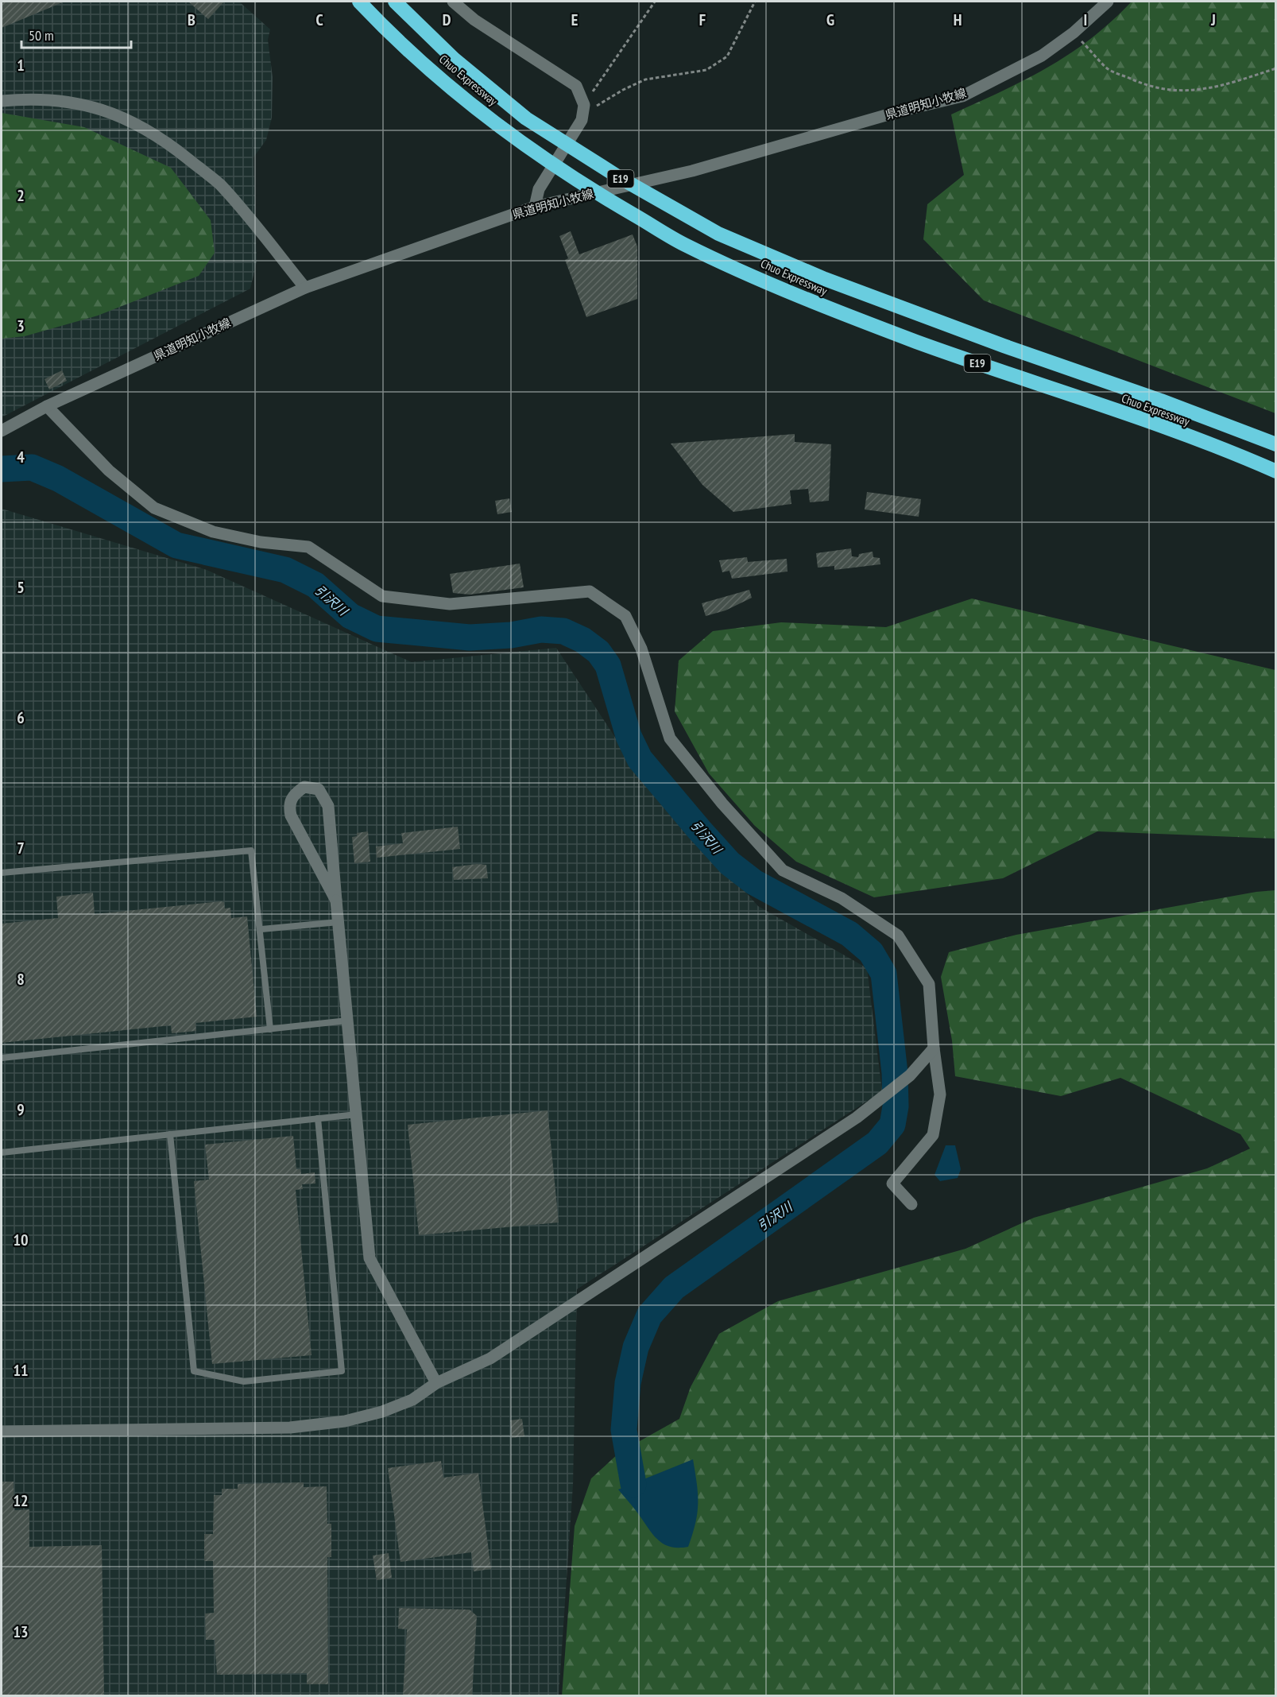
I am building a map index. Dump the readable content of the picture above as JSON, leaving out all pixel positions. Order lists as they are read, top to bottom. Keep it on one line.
{"streets":{"highway":["Chuo Expressway","E19"],"street":["県道明知小牧線"]},"water":["引沢川"],"scale_bar":"50 m","grid":{"columns":["B","C","D","E","F","G","H","I","J"],"rows":["1","2","3","4","5","6","7","8","9","10","11","12","13"]}}
